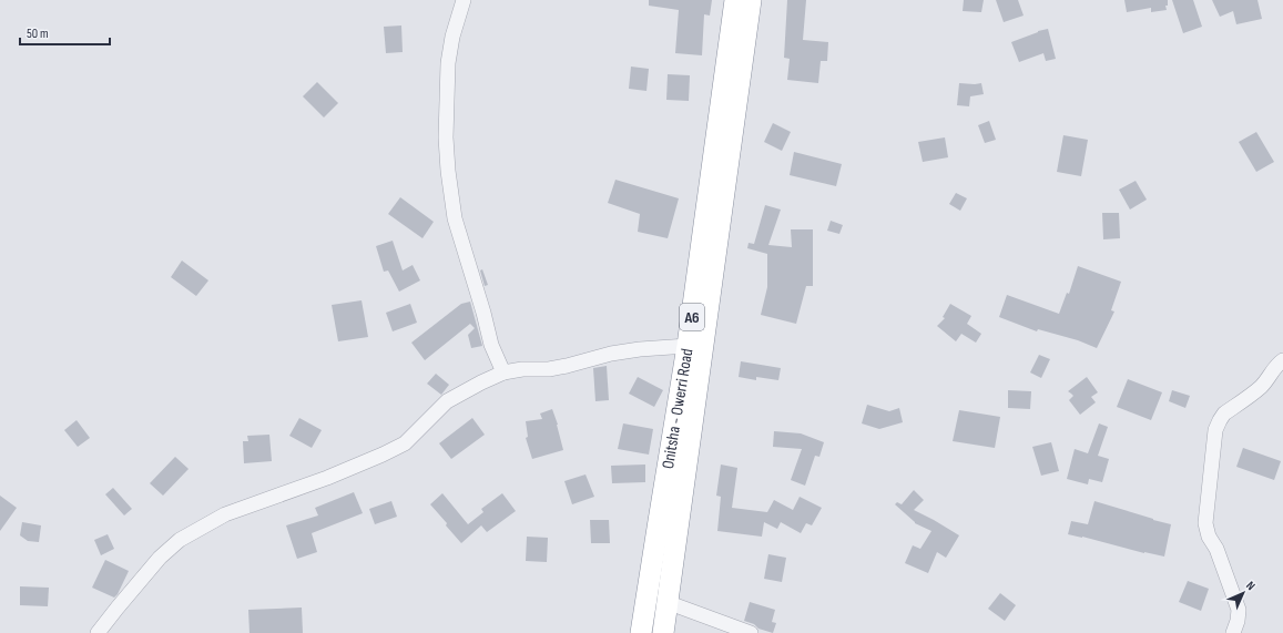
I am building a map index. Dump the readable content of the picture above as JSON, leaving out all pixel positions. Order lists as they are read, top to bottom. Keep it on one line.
{"streets":{"highway":["A6","Onitsha - Owerri Road"]},"scale_bar":"50 m","north":"top right"}
